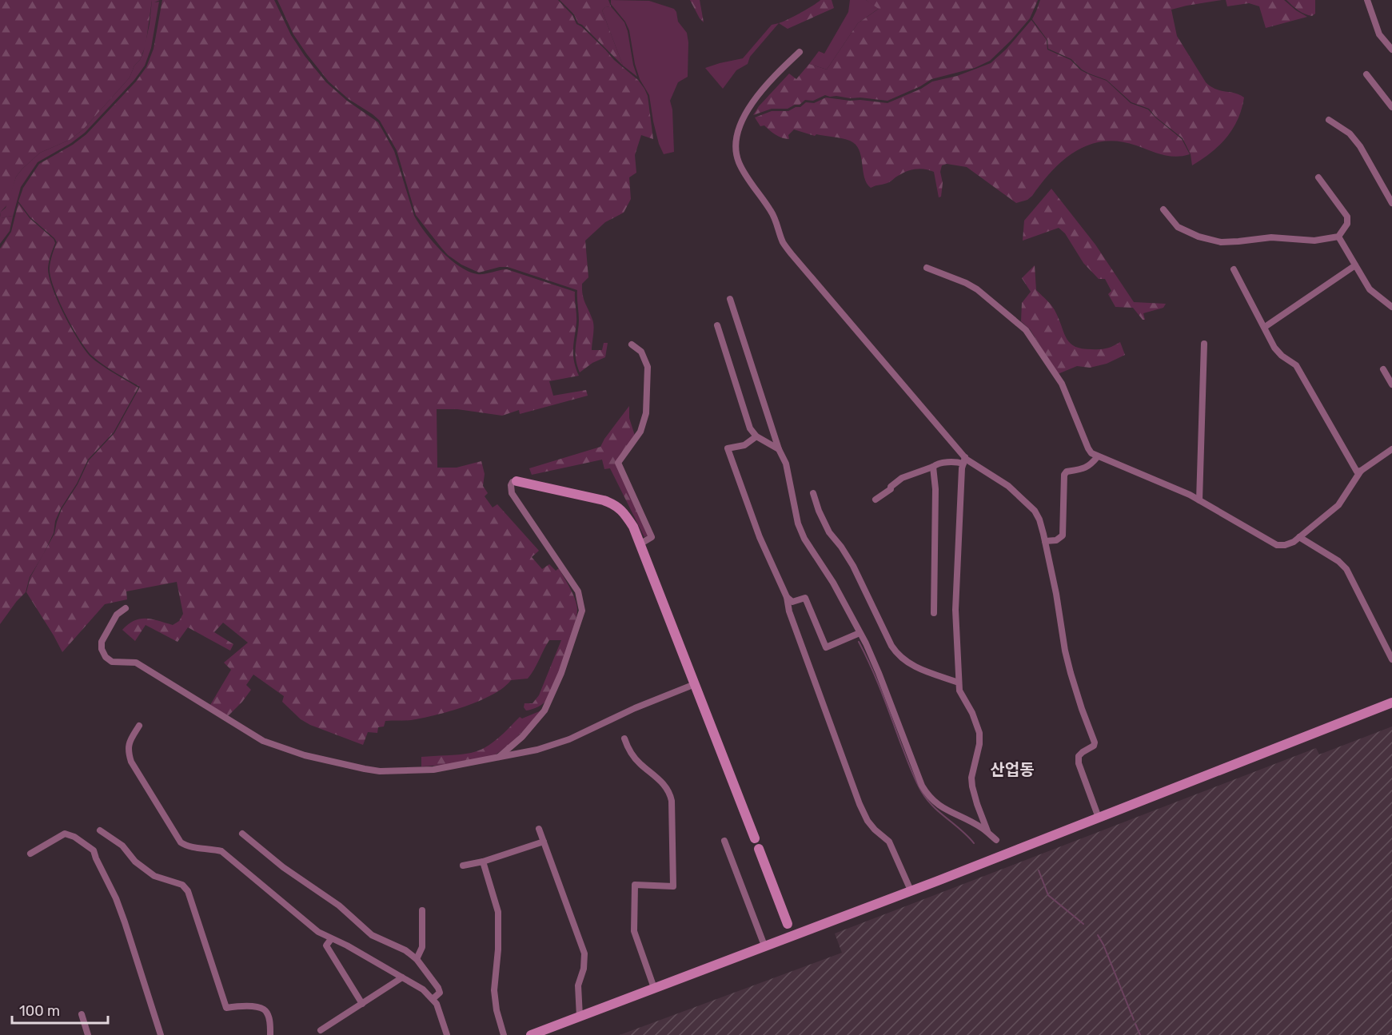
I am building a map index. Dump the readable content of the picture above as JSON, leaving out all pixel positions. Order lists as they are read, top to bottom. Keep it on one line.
{"districts":["산업동"],"scale_bar":"100 m"}
